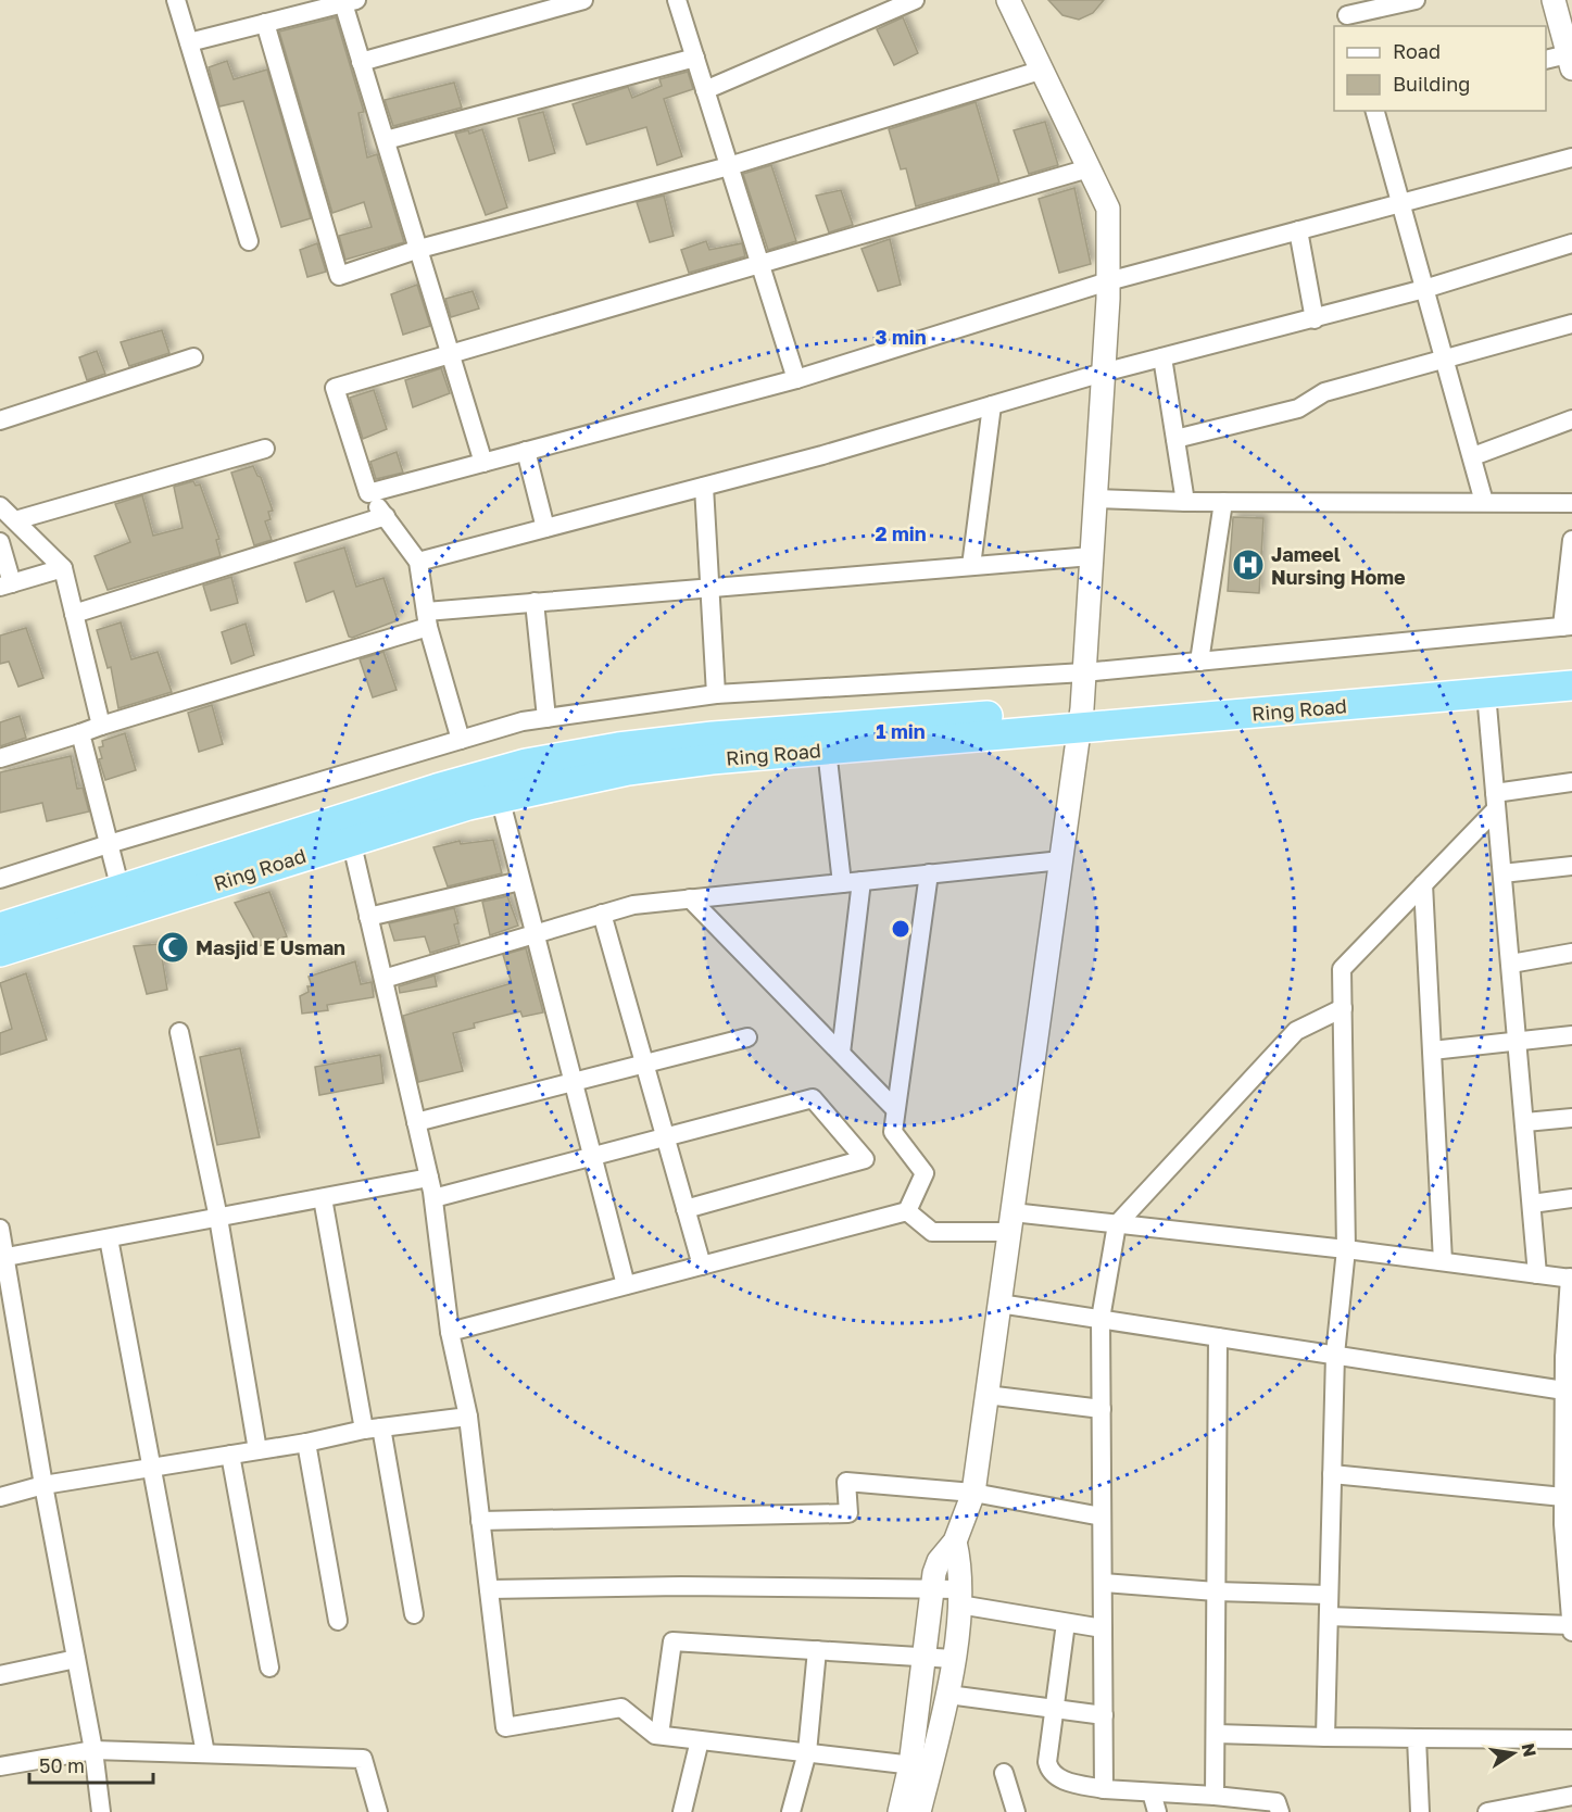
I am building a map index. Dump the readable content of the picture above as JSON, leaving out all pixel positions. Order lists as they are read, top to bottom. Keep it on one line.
{"streets":{"highway":["Ring Road"]},"places":{"hospital":["Jameel Nursing Home"],"mosque":["Masjid E Usman"]},"legend":["Road","Building"],"scale_bar":"50 m","north":"right","rings":["3 min","2 min","1 min"]}
